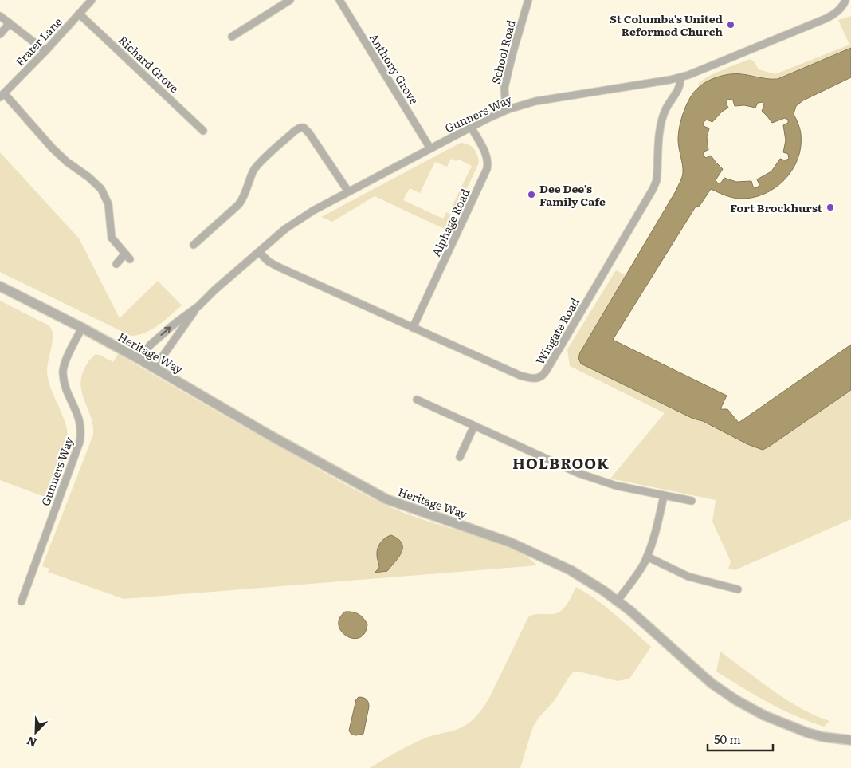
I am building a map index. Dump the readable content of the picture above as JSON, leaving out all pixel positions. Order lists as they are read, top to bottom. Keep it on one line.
{"streets":{"street":["Frater Lane","School Road","Richard Grove","Anthony Grove","Gunners Way","Alphage Road","Wingate Road","Heritage Way"]},"crossings":[["Frater Lane","Richard Grove"],["School Road","Gunners Way"],["Anthony Grove","Gunners Way"],["Gunners Way","Alphage Road"],["Gunners Way","Wingate Road"],["Gunners Way","Heritage Way"],["Alphage Road","Wingate Road"]],"districts":["HOLBROOK"],"places":["St Columba's United Reformed Church","Dee Dee's Family Cafe","Fort Brockhurst"],"scale_bar":"50 m","north":"bottom left"}
